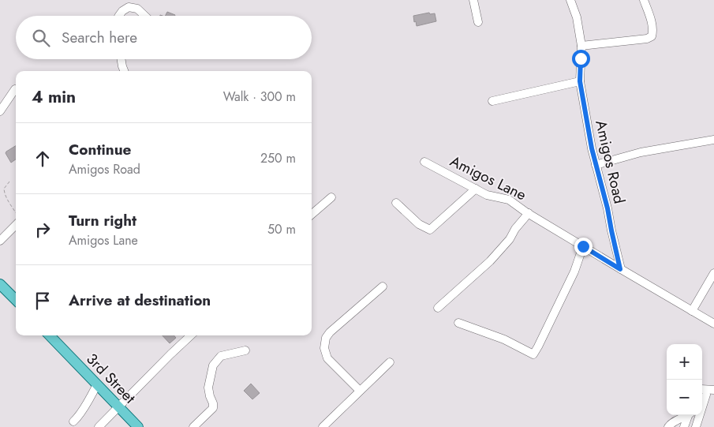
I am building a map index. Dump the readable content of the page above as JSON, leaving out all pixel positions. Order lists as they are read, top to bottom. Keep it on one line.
{"streets":{"main road":["3rd Street"],"street":["Amigos Road","Amigos Lane"]},"crossings":[["Amigos Road","Amigos Lane"]],"page":{"search":"Search here","heading":["4 min","Walk · 300 m"],"list":[["Continue","Amigos Road","250 m"],["Turn right","Amigos Lane","50 m"],"Arrive at destination"],"map_buttons":["+","−"]}}
